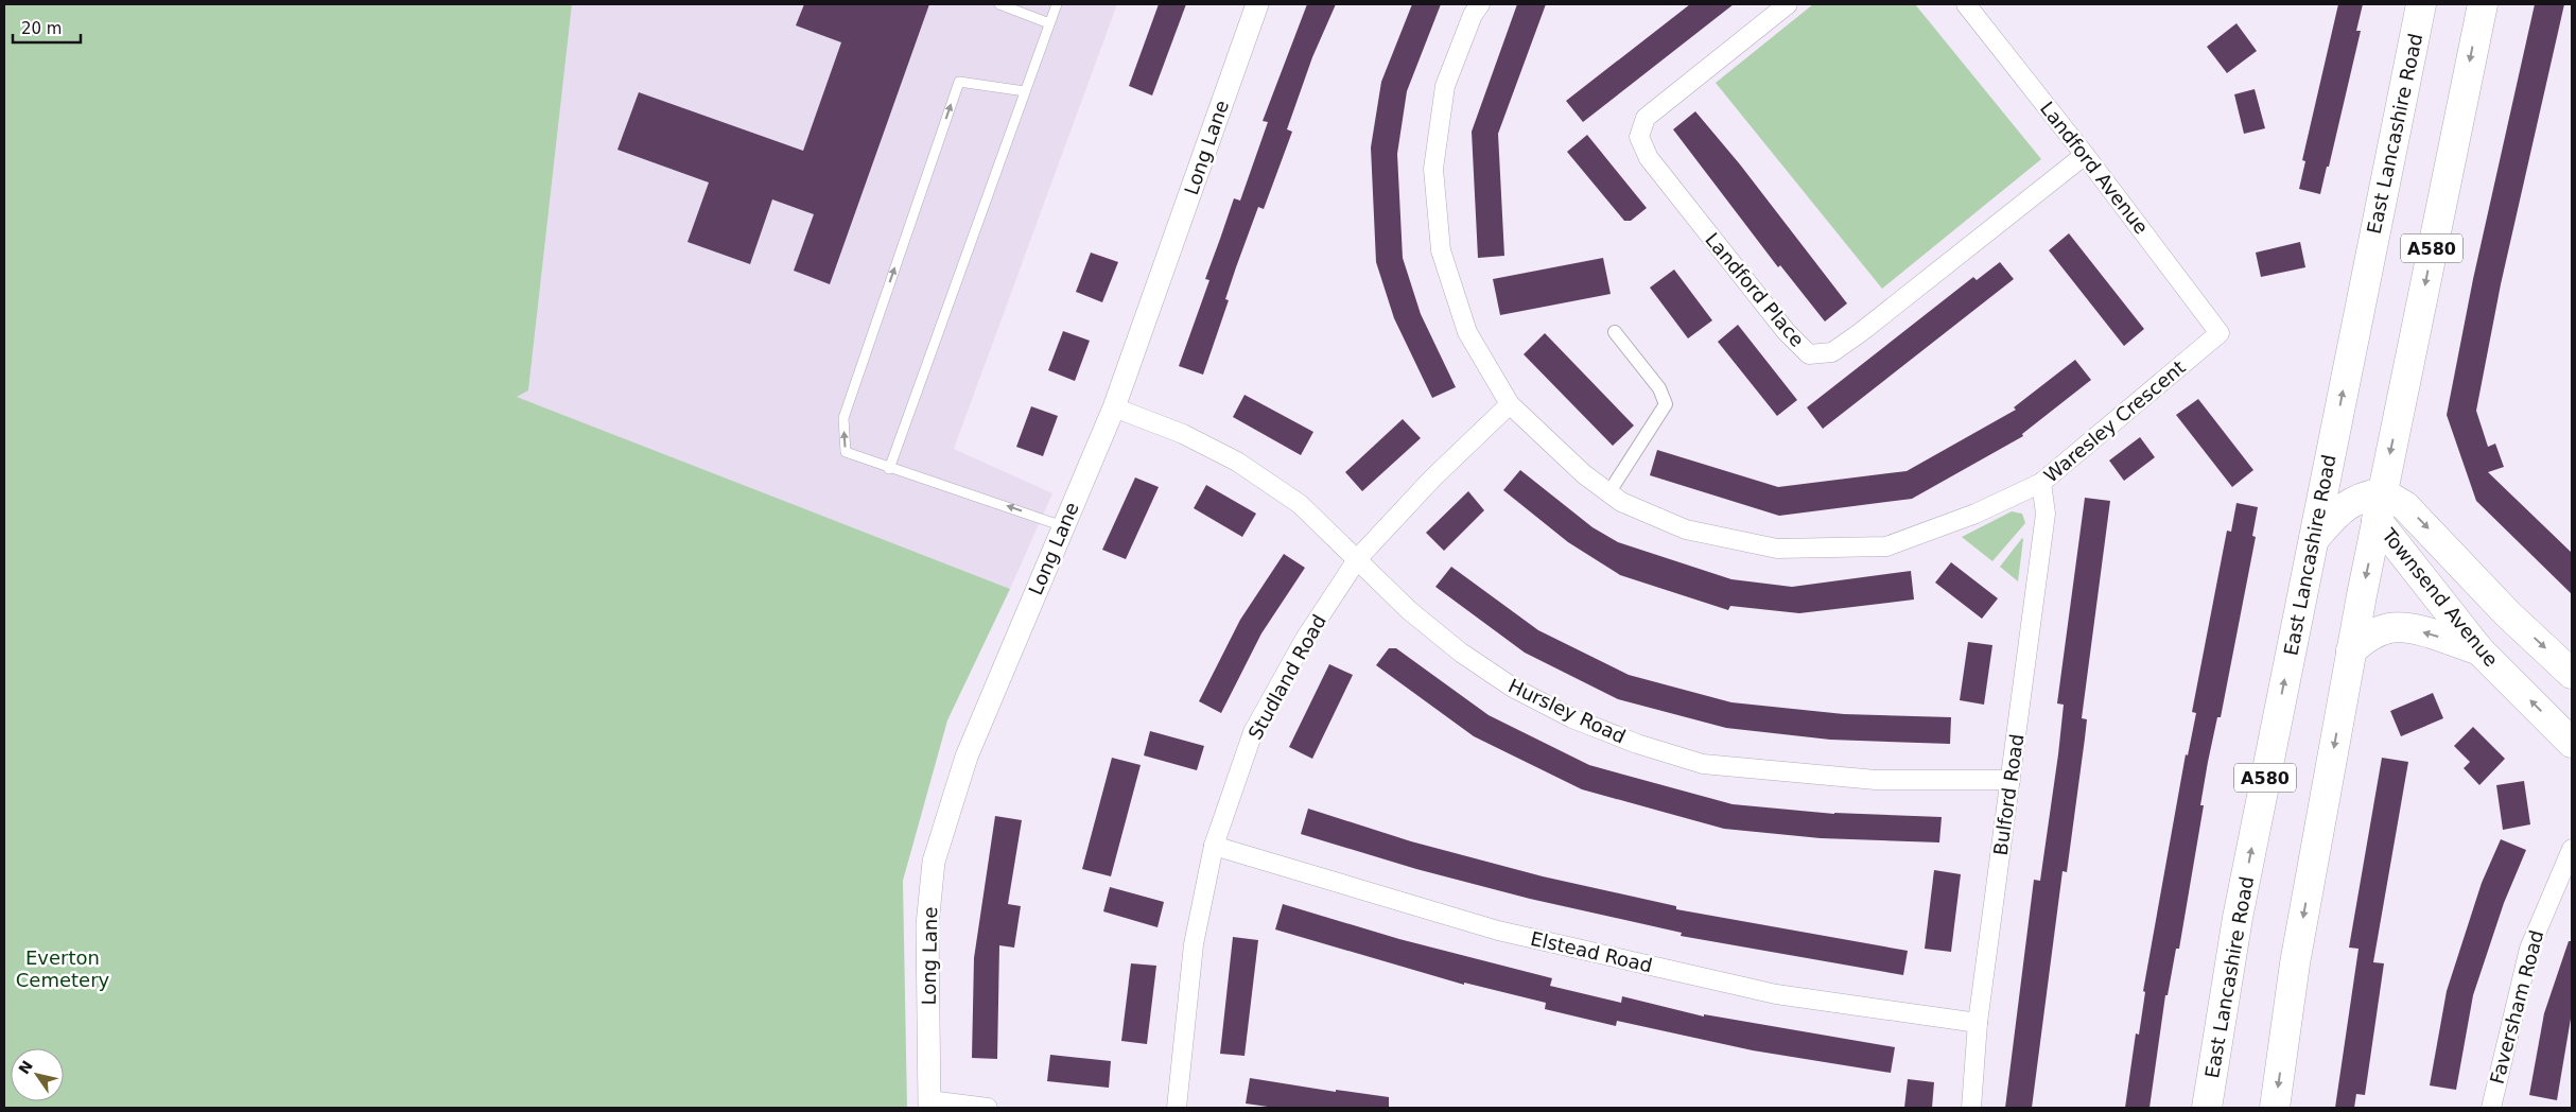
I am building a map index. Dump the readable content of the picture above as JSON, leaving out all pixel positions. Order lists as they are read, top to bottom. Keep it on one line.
{"streets":{"main road":["East Lancashire Road","A580","Townsend Avenue"],"street":["Long Lane","Landford Avenue","Landford Place","Waresley Crescent","Studland Road","Hursley Road","Bulford Road","Elstead Road","Faversham Road"]},"crossings":[["Long Lane","Hursley Road"],["Landford Avenue","Landford Place"],["Landford Avenue","Waresley Crescent"],["A580","Townsend Avenue"],["Waresley Crescent","Studland Road"],["Waresley Crescent","Bulford Road"],["Studland Road","Hursley Road"],["Studland Road","Elstead Road"],["Hursley Road","Bulford Road"],["Bulford Road","Elstead Road"]],"parks":["Everton Cemetery"],"scale_bar":"20 m","north":"top left"}
